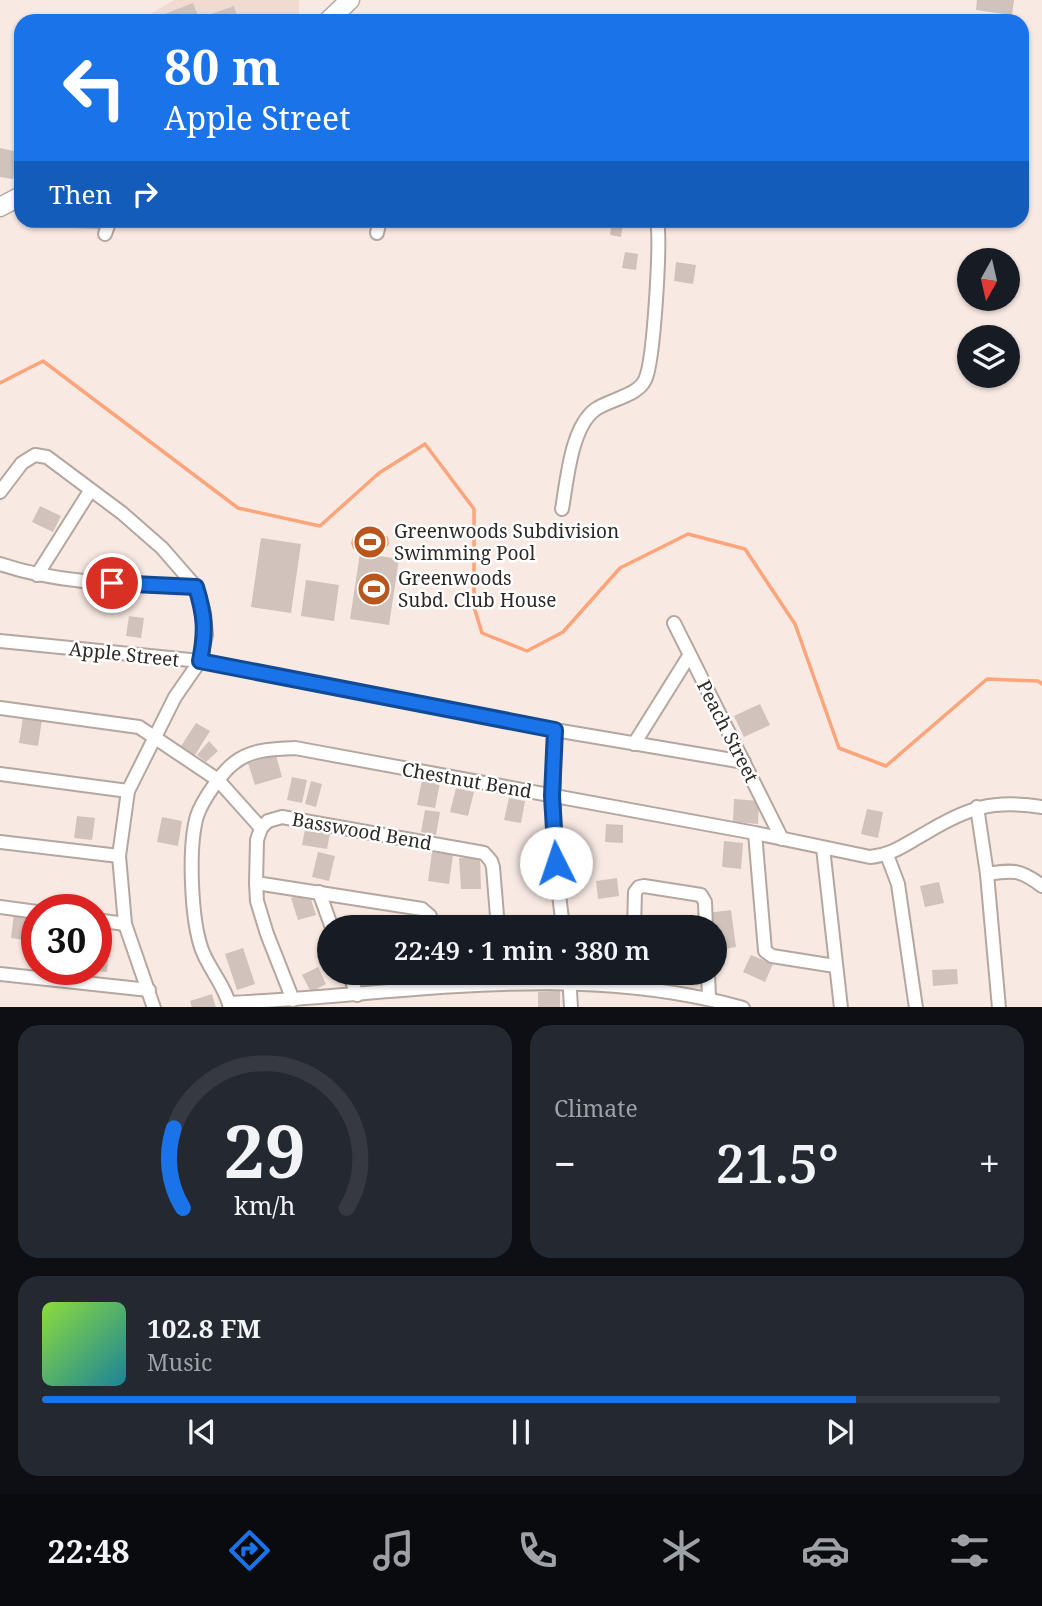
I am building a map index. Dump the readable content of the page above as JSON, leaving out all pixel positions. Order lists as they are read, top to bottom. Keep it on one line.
{"streets":{"street":["Apple Street","Peach Street","Chestnut Bend","Basswood Bend"]},"crossings":[["Apple Street","Peach Street"],["Peach Street","Chestnut Bend"]],"places":{"sports":["Greenwoods Subdivision Swimming Pool","Greenwoods Subd. Club House"]},"north":"bottom","page":{"turn":["80 m","Apple Street"],"then":"Then","limit":"30","trip":"22:49 · 1 min · 380 m","tile":"Climate","heat":["−","21.5°","+"],"song":["102.8 FM","Music"],"tabs":"22:48","gauge":["29","km/h"]}}
